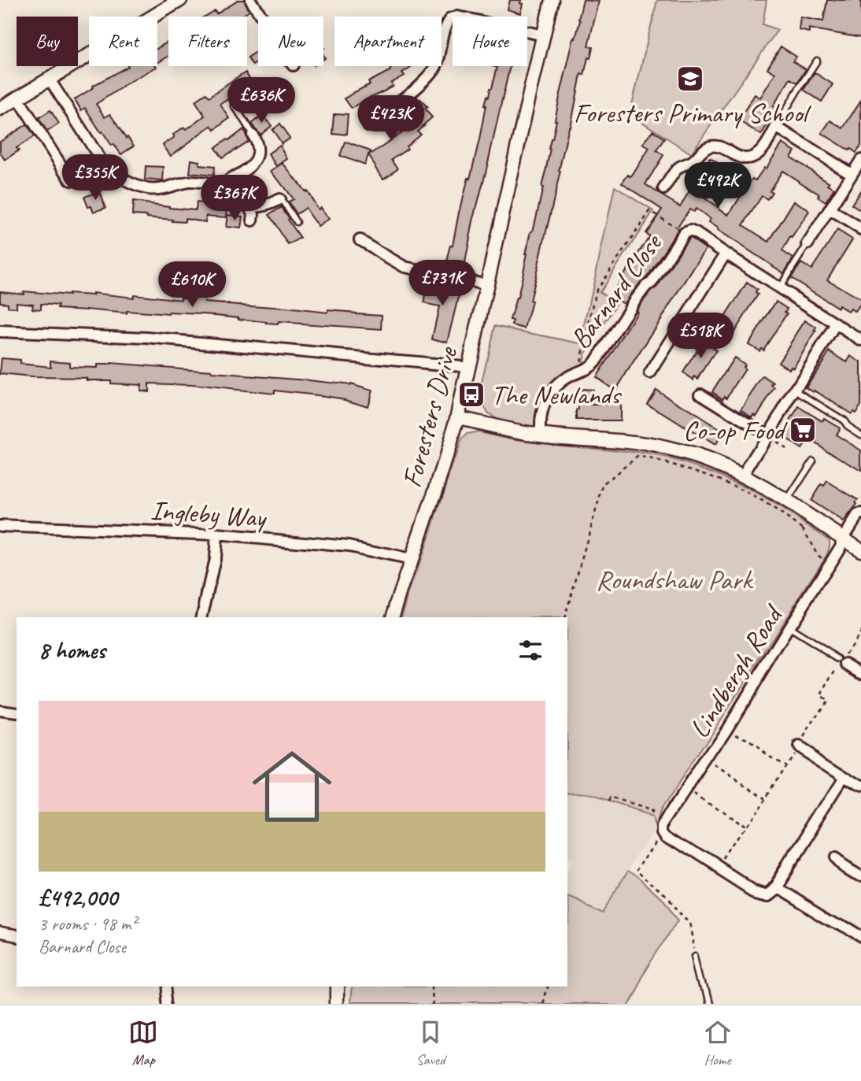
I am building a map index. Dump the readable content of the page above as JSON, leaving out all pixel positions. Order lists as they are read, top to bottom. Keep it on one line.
{"streets":{"main road":["Foresters Drive"],"street":["Barnard Close","Ingleby Way","Lindbergh Road"]},"crossings":[["Foresters Drive","Ingleby Way"]],"parks":["Roundshaw Park"],"places":{"school or university":["Foresters Primary School"],"bus stop":["The Newlands"],"supermarket":["Co-op Food"]},"page":{"chip":["Buy","Rent","Filters","New","Apartment","House"],"price":["£636K","£423K","£355K","£492K","£367K","£731K","£610K","£518K"],"heading":"8 homes","list":[{"name":"£492,000","note":"3 rooms · 98 m² · Barnard Close"}],"tabs":["Map","Saved","Home"]}}
